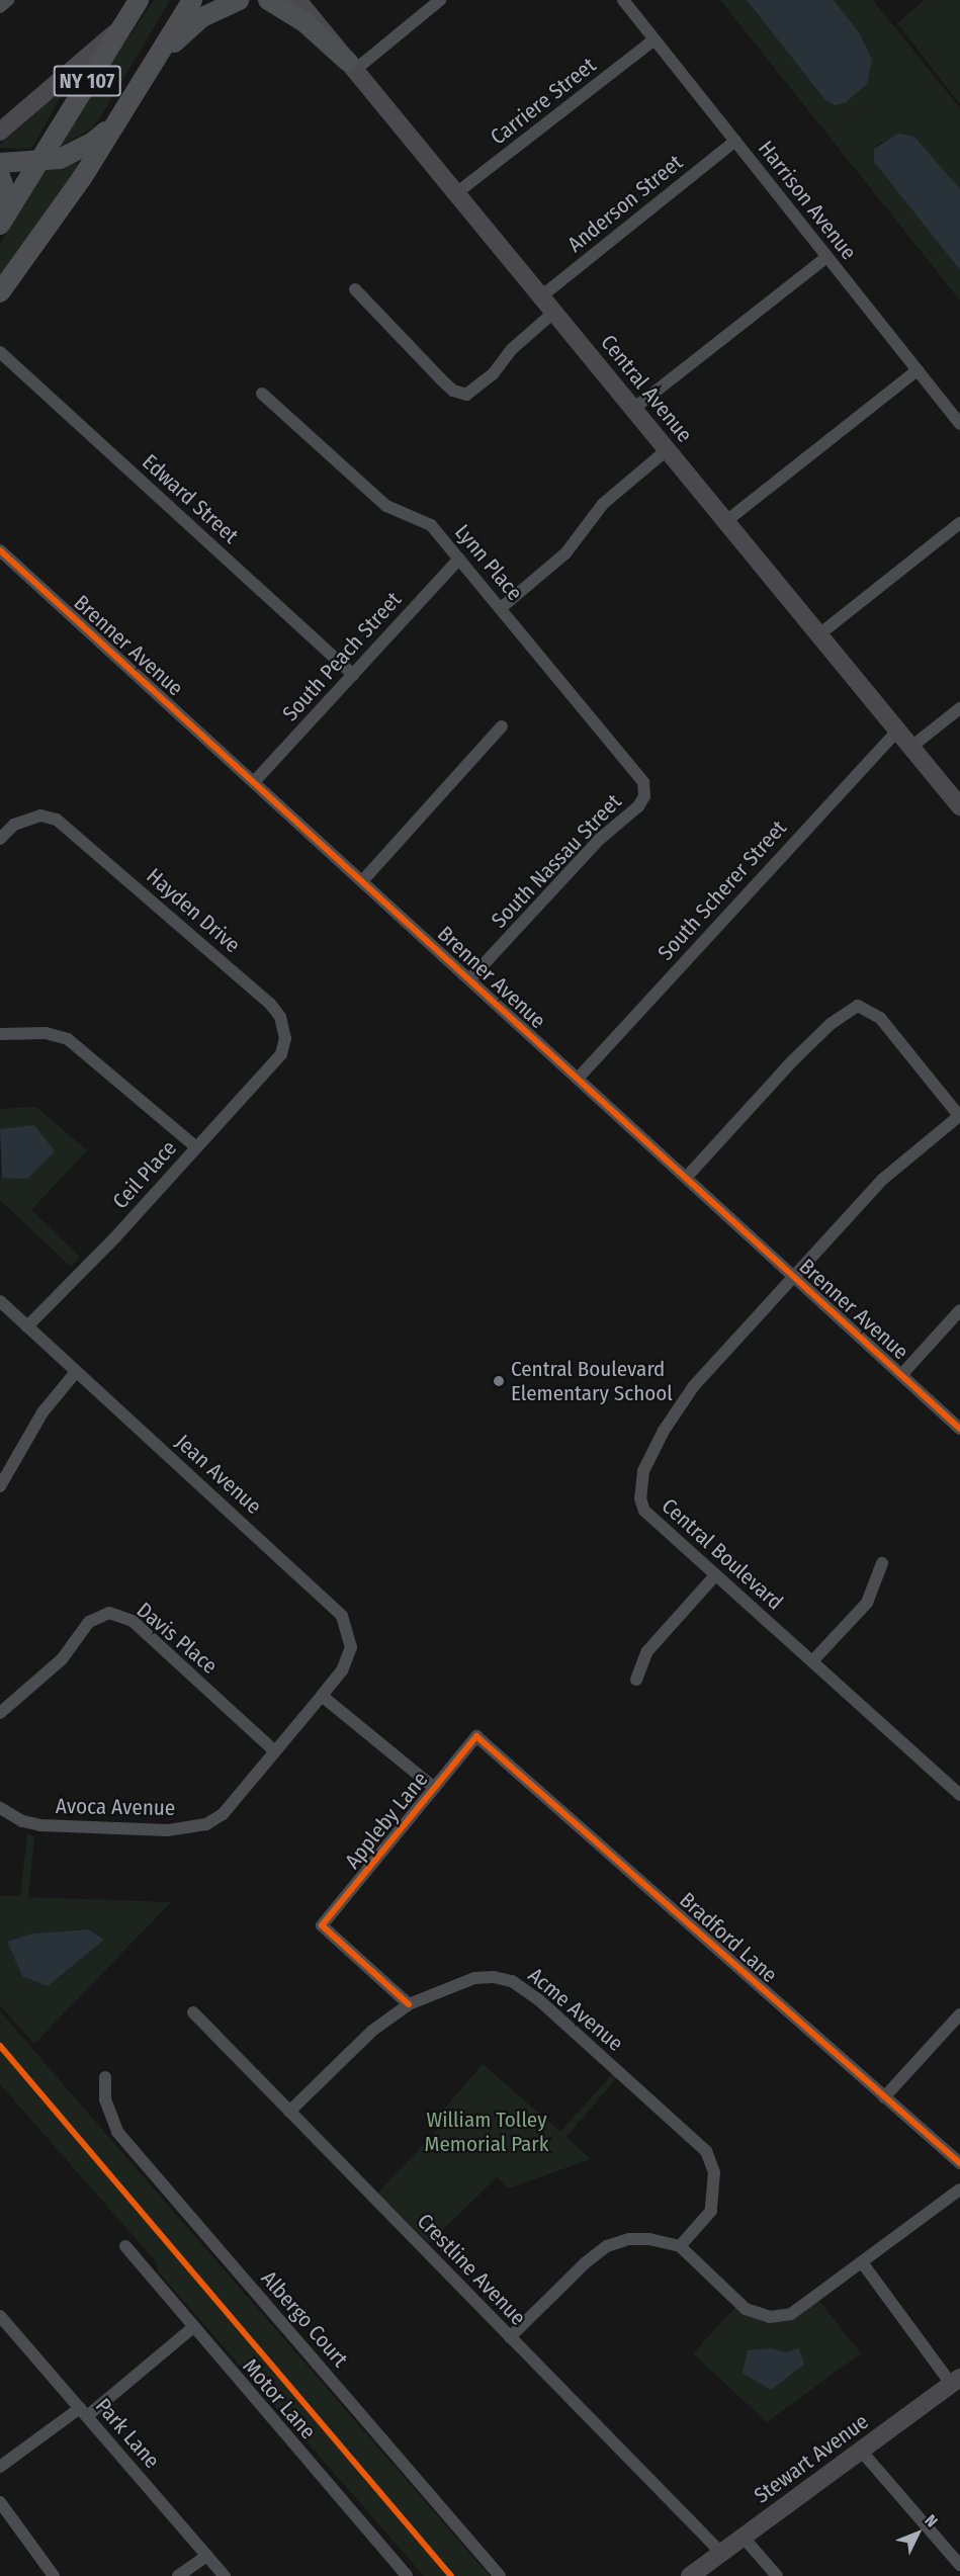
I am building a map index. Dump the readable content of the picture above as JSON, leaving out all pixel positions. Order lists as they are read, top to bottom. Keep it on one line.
{"streets":{"main road":["NY 107","Central Avenue","Stewart Avenue"],"street":["Carriere Street","Harrison Avenue","Anderson Street","Edward Street","Lynn Place","Brenner Avenue","South Peach Street","South Nassau Street","South Scherer Street","Hayden Drive","Ceil Place","Jean Avenue","Central Boulevard","Davis Place","Avoca Avenue","Appleby Lane","Bradford Lane","Acme Avenue","Crestline Avenue","Albergo Court","Motor Lane","Park Lane"]},"crossings":[["Carriere Street","Harrison Avenue"],["Carriere Street","Central Avenue"],["Harrison Avenue","Anderson Street"],["Anderson Street","Central Avenue"],["Central Avenue","South Scherer Street"],["Edward Street","South Peach Street"],["Lynn Place","South Peach Street"],["Lynn Place","South Nassau Street"],["Brenner Avenue","South Peach Street"],["Brenner Avenue","South Nassau Street"],["Brenner Avenue","South Scherer Street"],["Brenner Avenue","Central Boulevard"],["Hayden Drive","Ceil Place"],["Ceil Place","Jean Avenue"],["Jean Avenue","Avoca Avenue"],["Davis Place","Avoca Avenue"],["Appleby Lane","Bradford Lane"],["Appleby Lane","Acme Avenue"],["Acme Avenue","Crestline Avenue"],["Crestline Avenue","Stewart Avenue"]],"parks":["William Tolley Memorial Park"],"places":["Central Boulevard Elementary School"],"north":"top right"}
